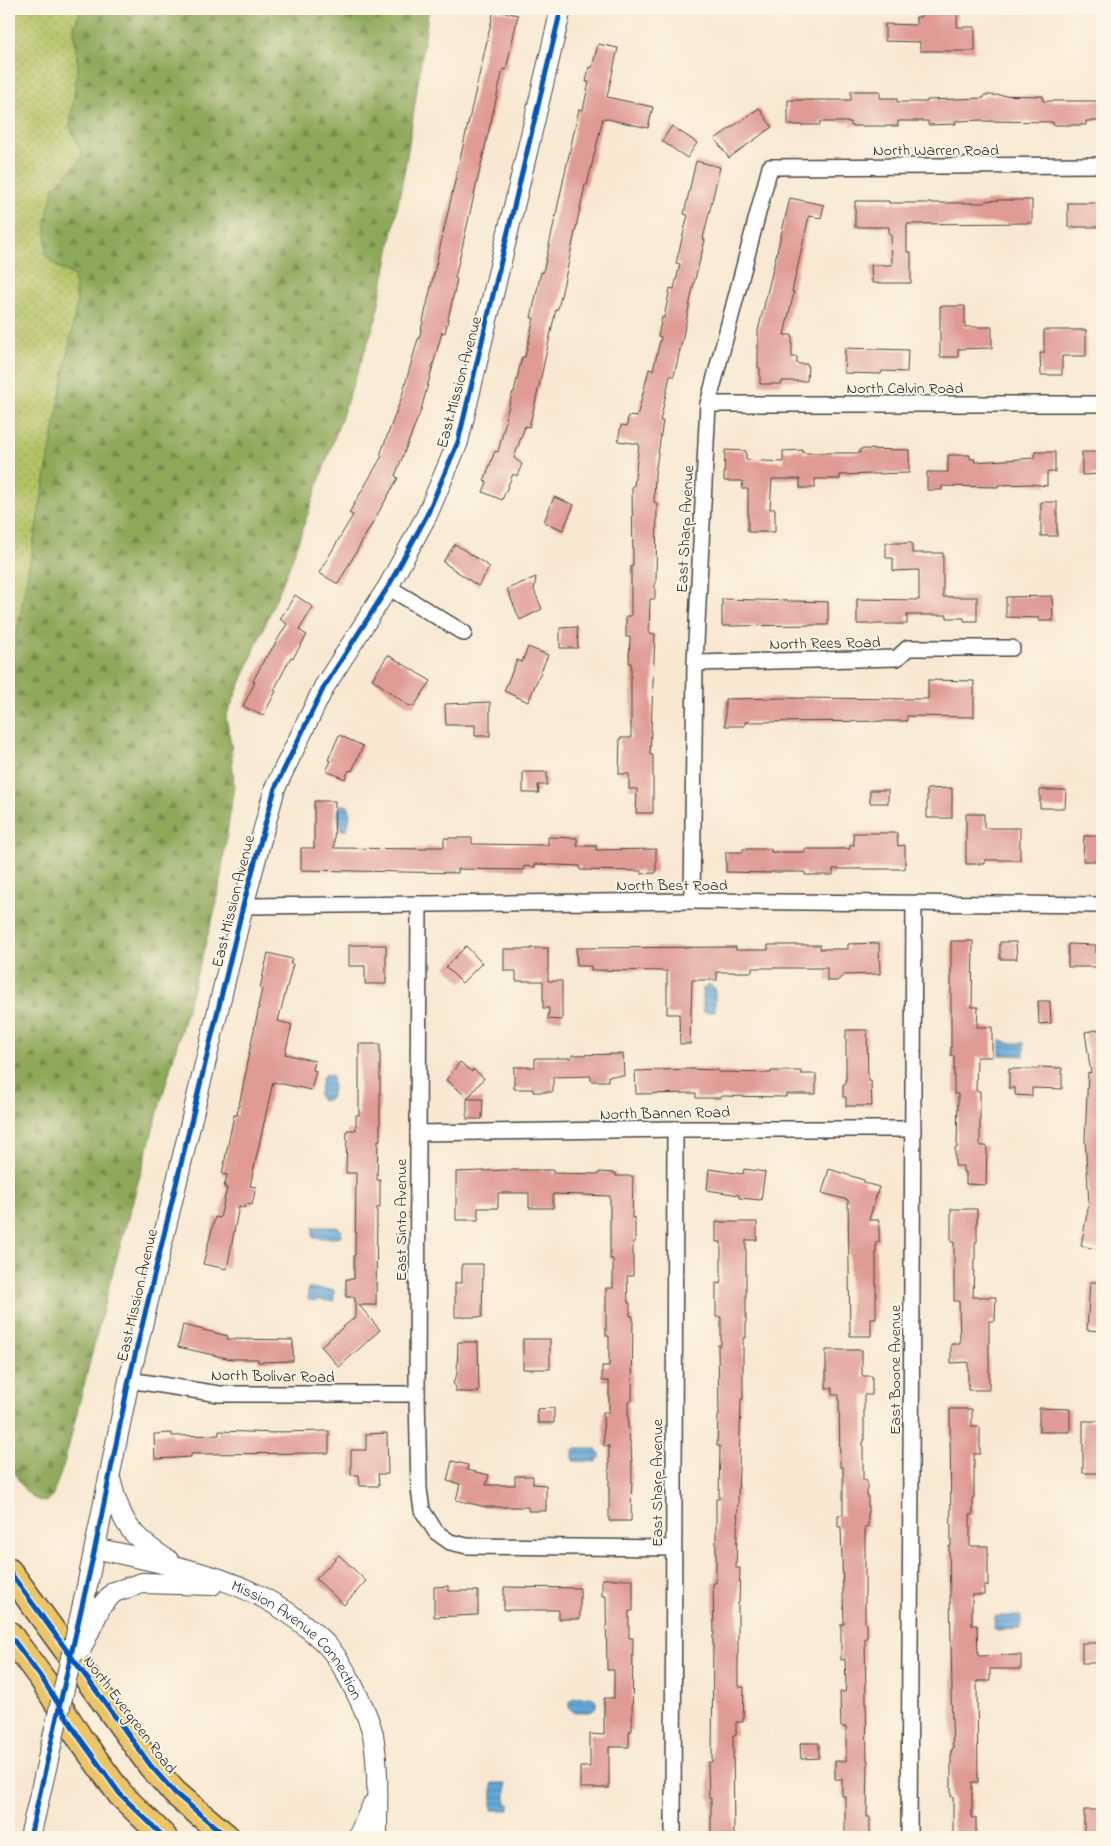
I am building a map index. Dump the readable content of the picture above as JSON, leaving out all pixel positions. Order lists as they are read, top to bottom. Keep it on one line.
{"streets":{"main road":["North Evergreen Road"],"street":["North Warren Road","East Mission Avenue","North Calvin Road","East Sharp Avenue","North Rees Road","North Best Road","North Bannen Road","East Sinto Avenue","East Boone Avenue","North Bolivar Road","Mission Avenue Connection"]},"crossings":[["North Warren Road","East Sharp Avenue"],["East Mission Avenue","North Best Road"],["East Mission Avenue","North Bolivar Road"],["East Mission Avenue","Mission Avenue Connection"],["North Calvin Road","East Sharp Avenue"],["East Sharp Avenue","North Rees Road"],["East Sharp Avenue","North Best Road"],["East Sharp Avenue","North Bannen Road"],["East Sharp Avenue","East Sinto Avenue"],["North Best Road","East Sinto Avenue"],["North Best Road","East Boone Avenue"],["North Bannen Road","East Sinto Avenue"],["North Bannen Road","East Boone Avenue"],["East Sinto Avenue","North Bolivar Road"]]}
